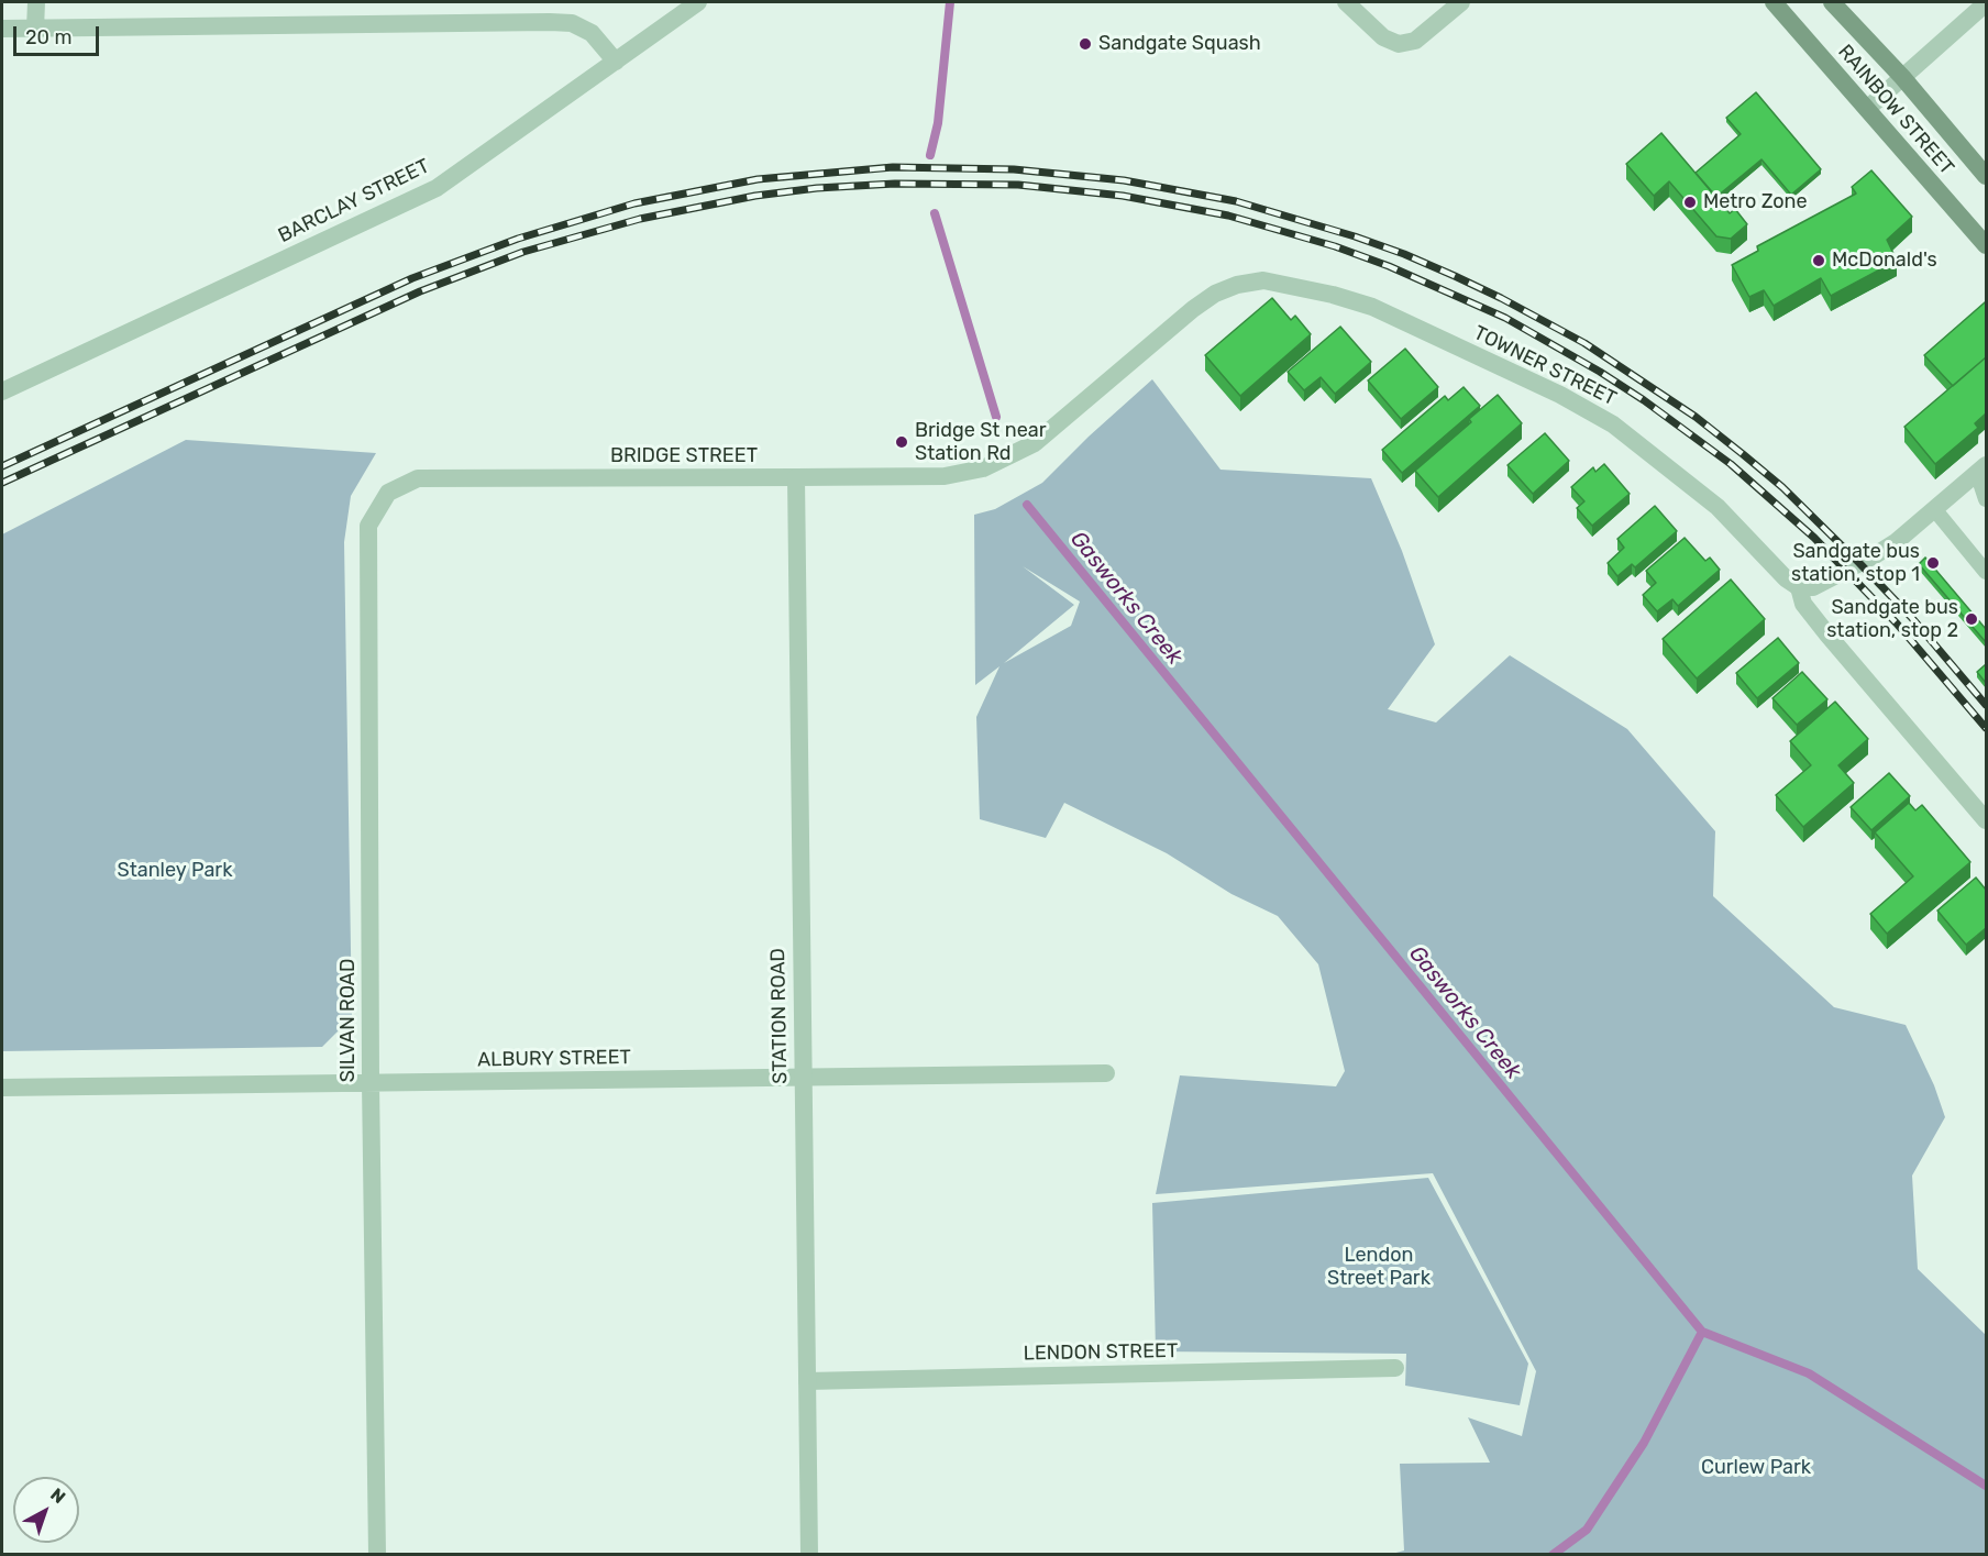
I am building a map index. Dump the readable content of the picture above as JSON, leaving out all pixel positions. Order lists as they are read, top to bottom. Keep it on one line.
{"streets":{"main road":["RAINBOW STREET"],"street":["BARCLAY STREET","TOWNER STREET","BRIDGE STREET","STATION ROAD","SILVAN ROAD","ALBURY STREET","LENDON STREET"]},"crossings":[["TOWNER STREET","BRIDGE STREET"],["BRIDGE STREET","STATION ROAD"],["BRIDGE STREET","SILVAN ROAD"],["STATION ROAD","ALBURY STREET"],["STATION ROAD","LENDON STREET"],["SILVAN ROAD","ALBURY STREET"]],"water":["Gasworks Creek"],"parks":["Stanley Park","Lendon Street Park","Curlew Park"],"places":["Sandgate Squash","Metro Zone","McDonald's","Bridge St near Station Rd","Sandgate bus station, stop 1","Sandgate bus station, stop 2"],"scale_bar":"20 m","north":"top right"}
